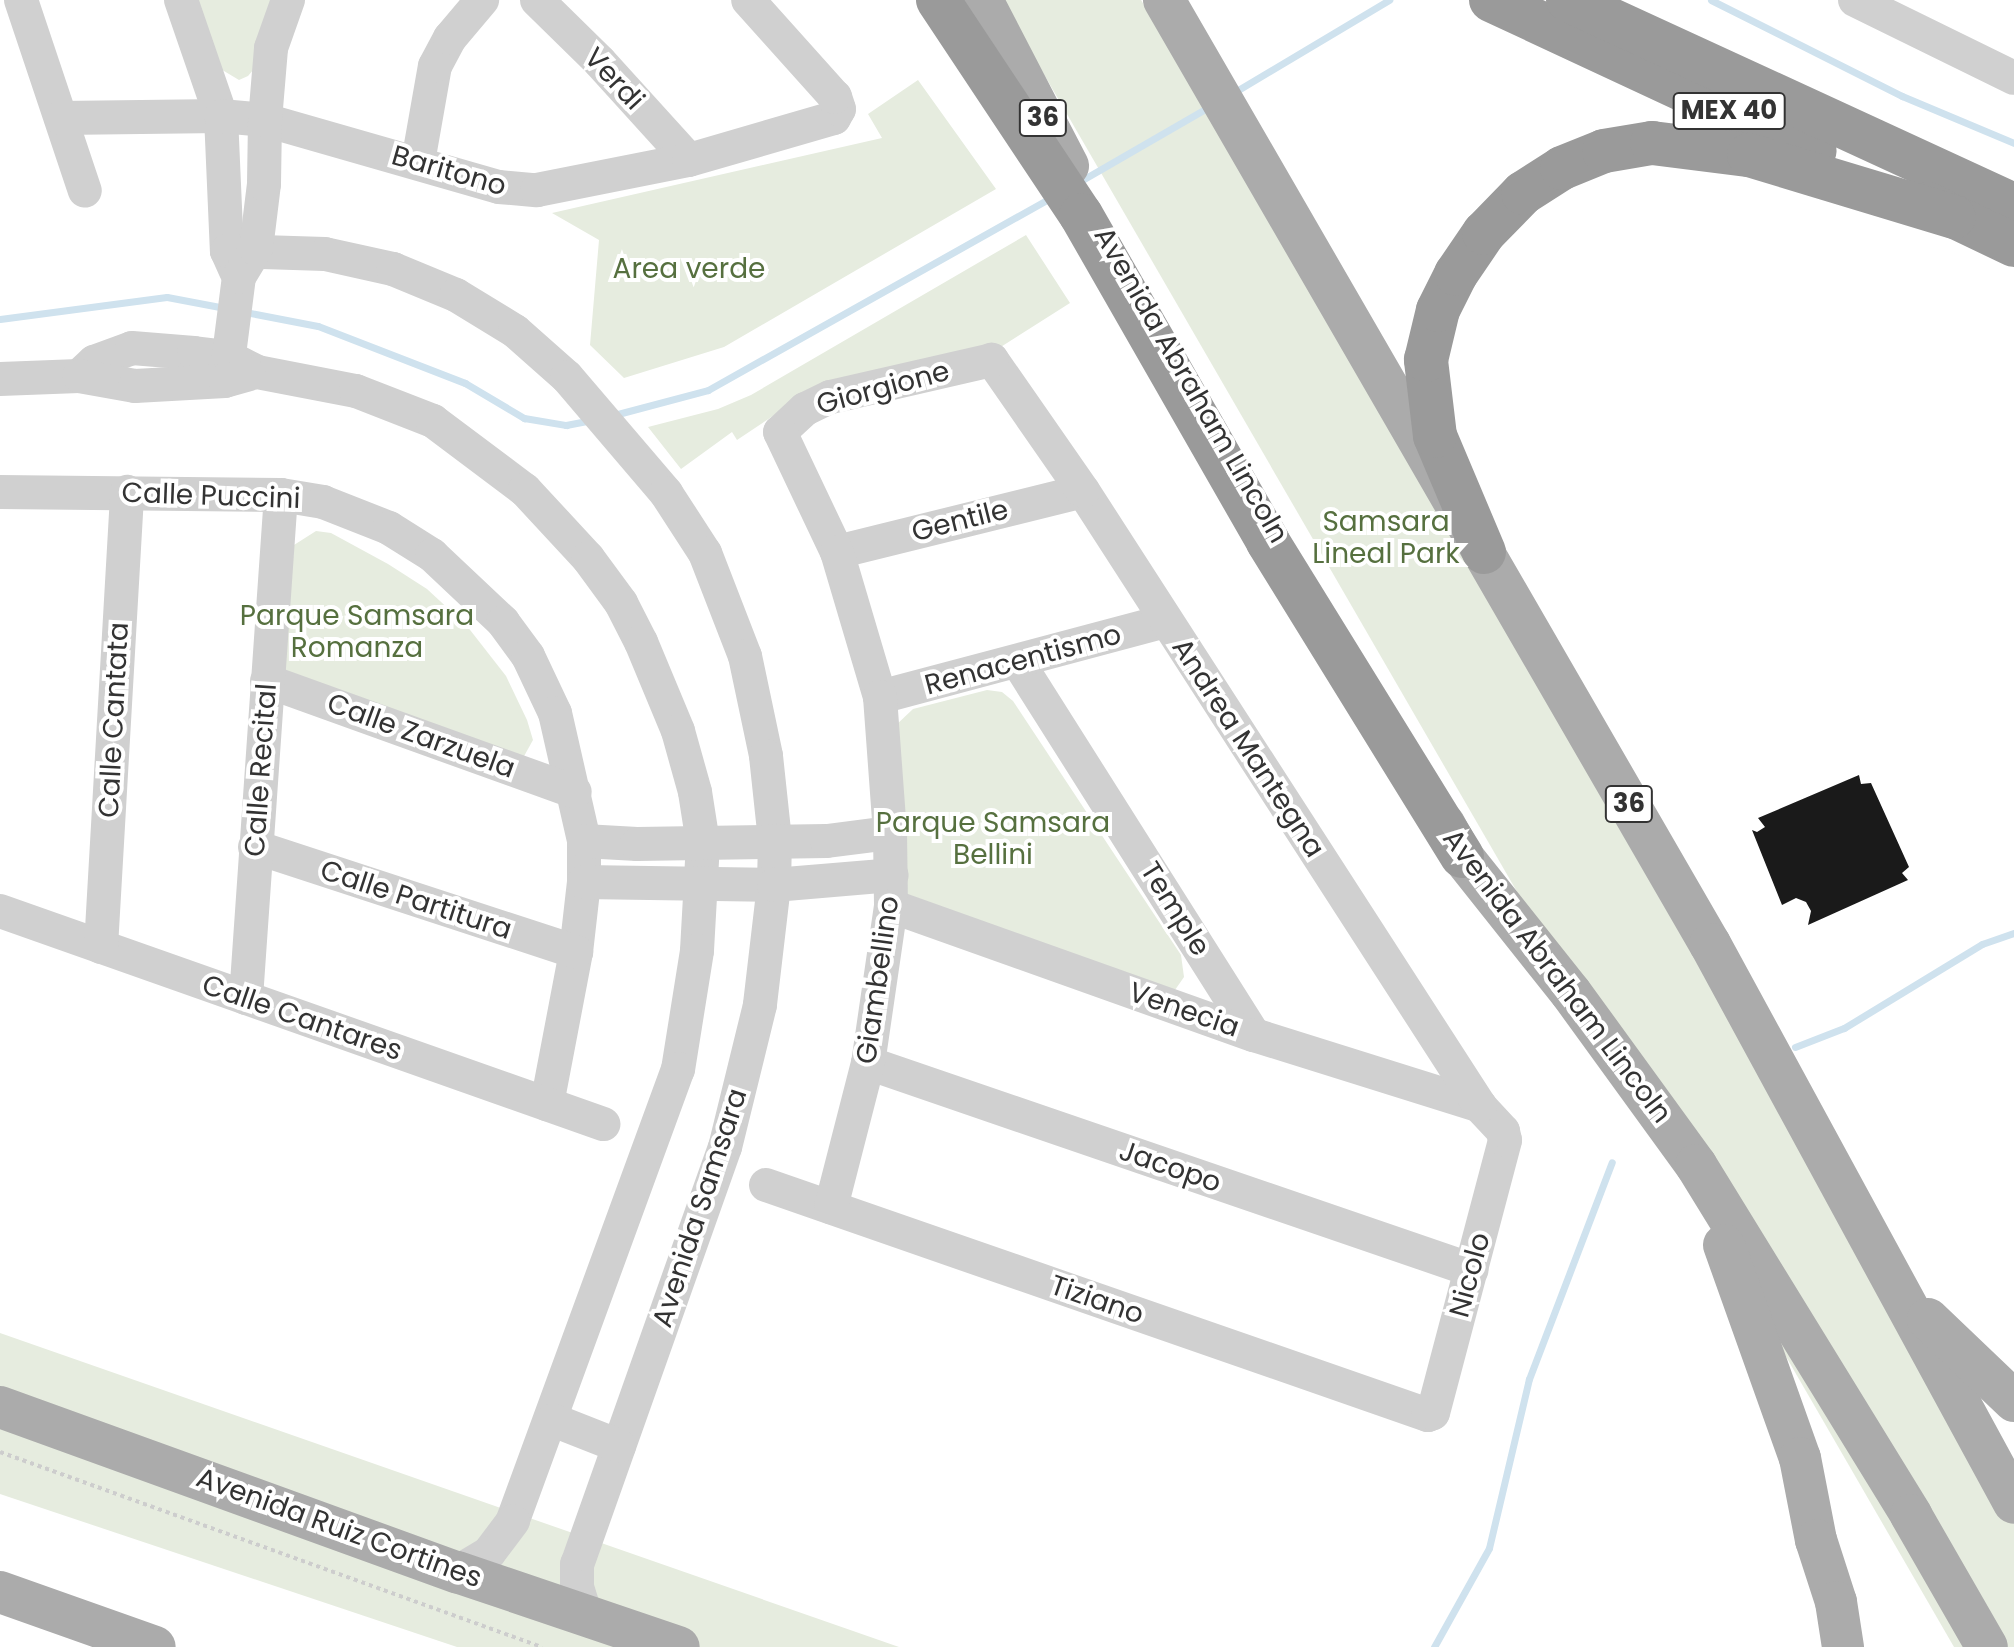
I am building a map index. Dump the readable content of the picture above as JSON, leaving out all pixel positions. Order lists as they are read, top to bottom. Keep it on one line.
{"streets":{"highway":["MEX 40"],"main road":["36","Avenida Abraham Lincoln","Avenida Ruiz Cortines"],"street":["Verdi","Baritono","Giorgione","Calle Puccini","Gentile","Renacentismo","Calle Cantata","Calle Zarzuela","Andrea Mantegna","Calle Recital","Calle Partitura","Temple","Giambellino","Venecia","Calle Cantares","Jacopo","Avenida Samsara","Nicolo","Tiziano"]},"crossings":[["Verdi","Baritono"],["Giorgione","Andrea Mantegna"],["Giorgione","Giambellino"],["Calle Puccini","Calle Cantata"],["Calle Puccini","Calle Zarzuela"],["Calle Puccini","Calle Recital"],["Calle Puccini","Calle Partitura"],["Calle Puccini","Calle Cantares"],["Gentile","Andrea Mantegna"],["Gentile","Giambellino"],["Renacentismo","Andrea Mantegna"],["Renacentismo","Temple"],["Renacentismo","Giambellino"],["Calle Cantata","Calle Cantares"],["Calle Zarzuela","Calle Recital"],["Andrea Mantegna","Venecia"],["Andrea Mantegna","Nicolo"],["Calle Recital","Calle Partitura"],["Calle Recital","Calle Cantares"],["Temple","Venecia"],["Giambellino","Venecia"],["Giambellino","Jacopo"],["Giambellino","Tiziano"],["Jacopo","Nicolo"],["Avenida Samsara","Avenida Ruiz Cortines"],["Nicolo","Tiziano"]],"parks":["Area verde","Samsara Lineal Park","Parque Samsara Romanza","Parque Samsara Bellini"]}
